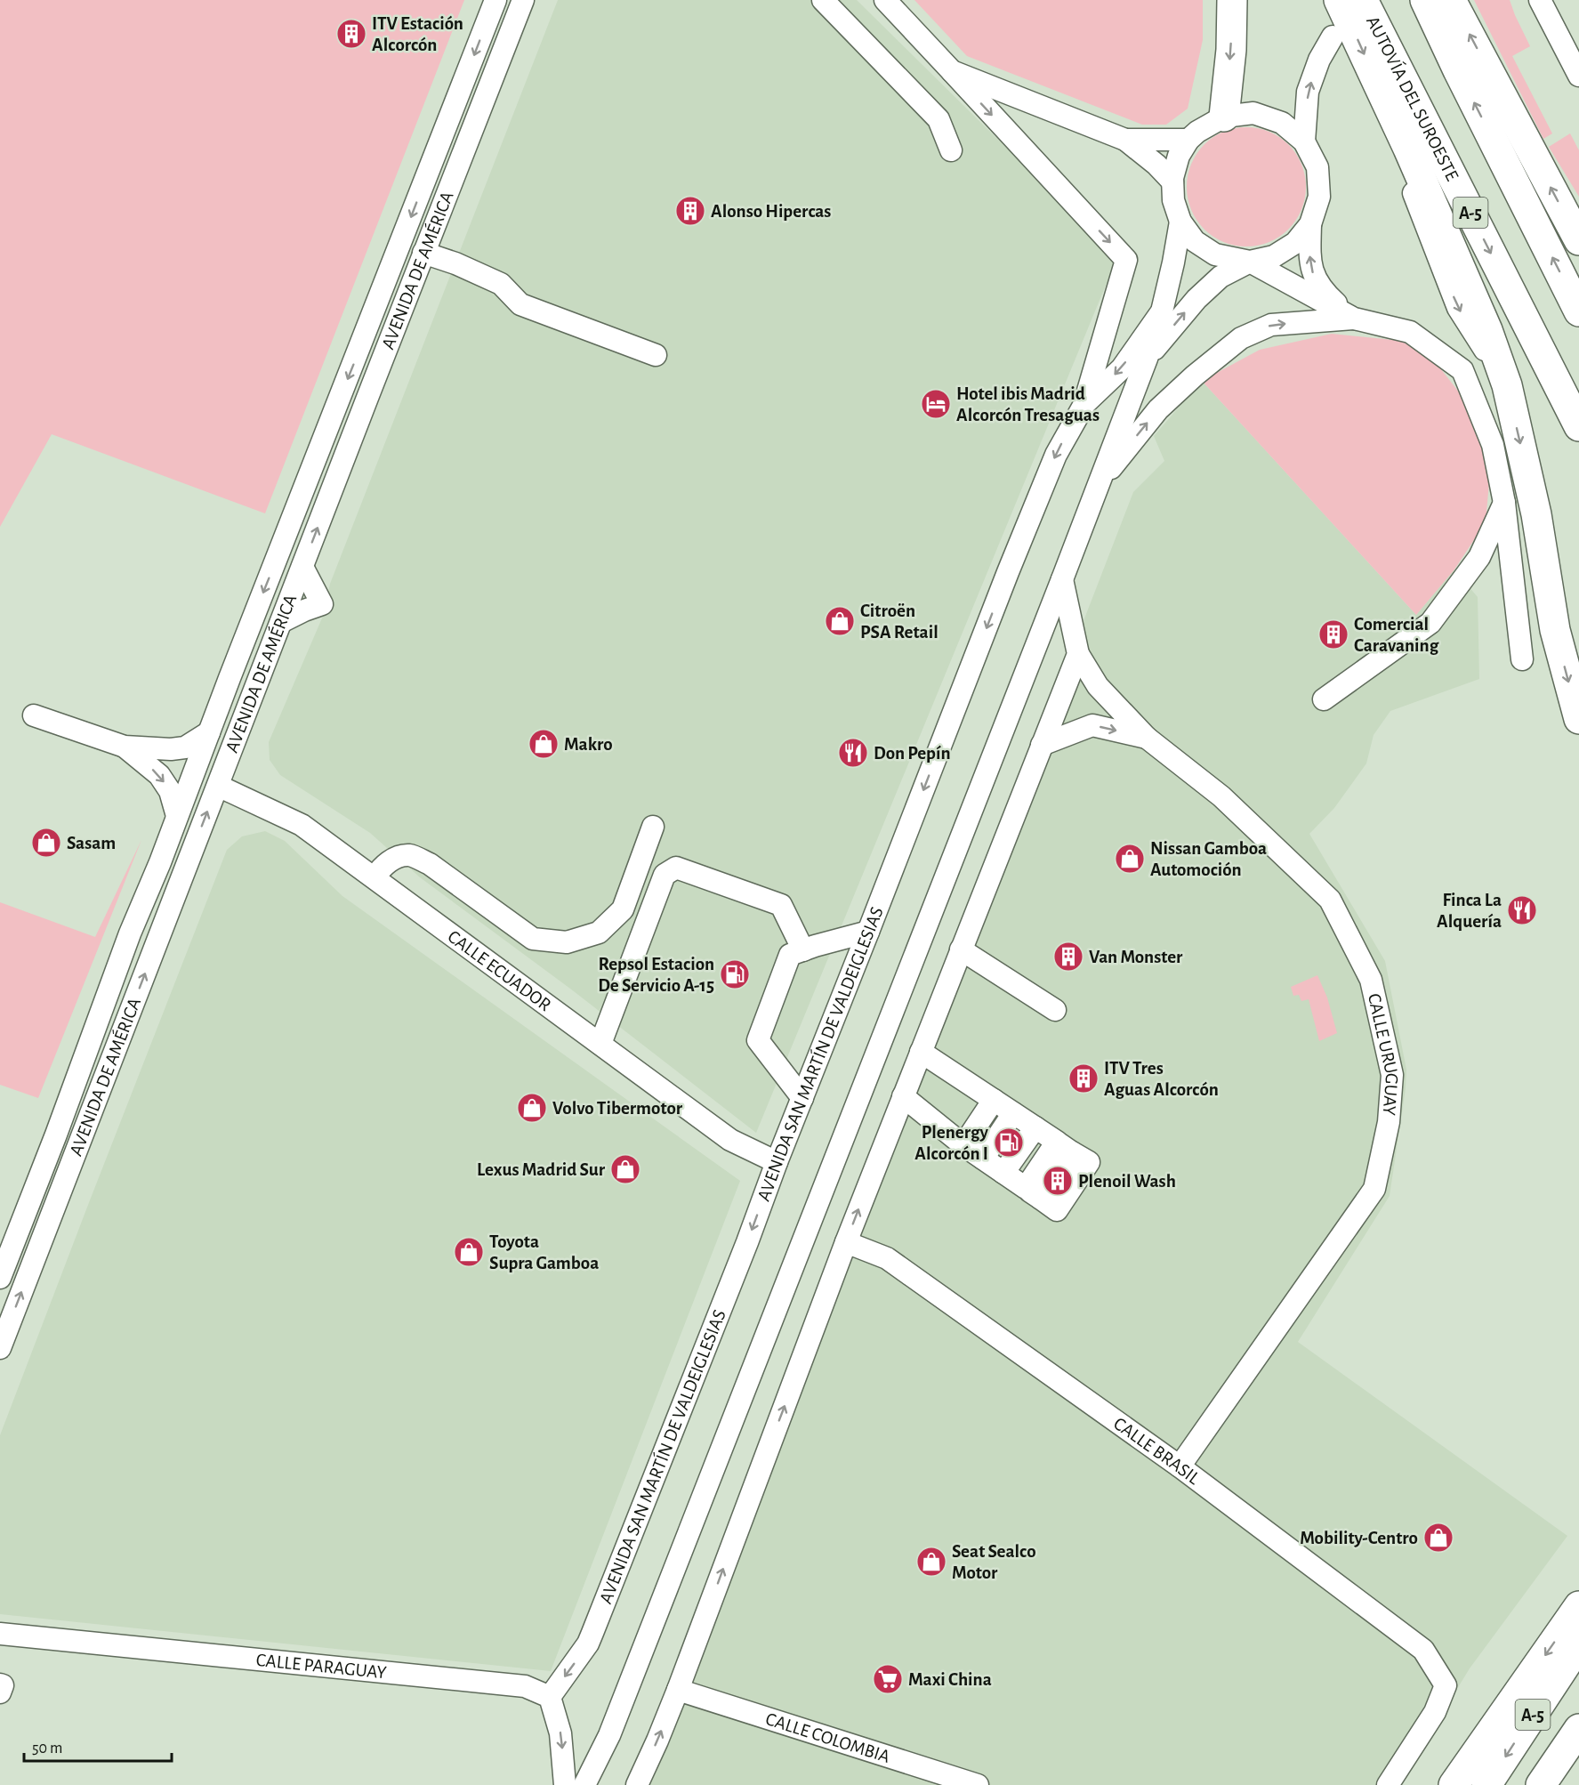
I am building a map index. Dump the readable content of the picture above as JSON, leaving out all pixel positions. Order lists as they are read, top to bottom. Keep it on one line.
{"streets":{"highway":["AUTOVÍA DEL SUROESTE","A-5"],"street":["AVENIDA DE AMÉRICA","CALLE ECUADOR","AVENIDA SAN MARTÍN DE VALDEIGLESIAS","CALLE URUGUAY","CALLE BRASIL","CALLE PARAGUAY","CALLE COLOMBIA"]},"crossings":[["AVENIDA DE AMÉRICA","CALLE ECUADOR"],["CALLE ECUADOR","AVENIDA SAN MARTÍN DE VALDEIGLESIAS"],["AVENIDA SAN MARTÍN DE VALDEIGLESIAS","CALLE PARAGUAY"],["CALLE URUGUAY","CALLE BRASIL"]],"places":{"building":["ITV Estación Alcorcón","Alonso Hipercas","Comercial Caravaning","Van Monster","ITV Tres Aguas Alcorcón","Plenoil Wash"],"hotel":["Hotel ibis Madrid Alcorcón Tresaguas"],"shop":["Citroën PSA Retail","Makro","Sasam","Nissan Gamboa Automoción","Volvo Tibermotor","Lexus Madrid Sur","Toyota Supra Gamboa","Mobility-Centro","Seat Sealco Motor"],"restaurant":["Don Pepín","Finca La Alquería"],"fuel station":["Repsol Estacion De Servicio A-15","Plenergy Alcorcón I"],"supermarket":["Maxi China"]},"scale_bar":"50 m"}
